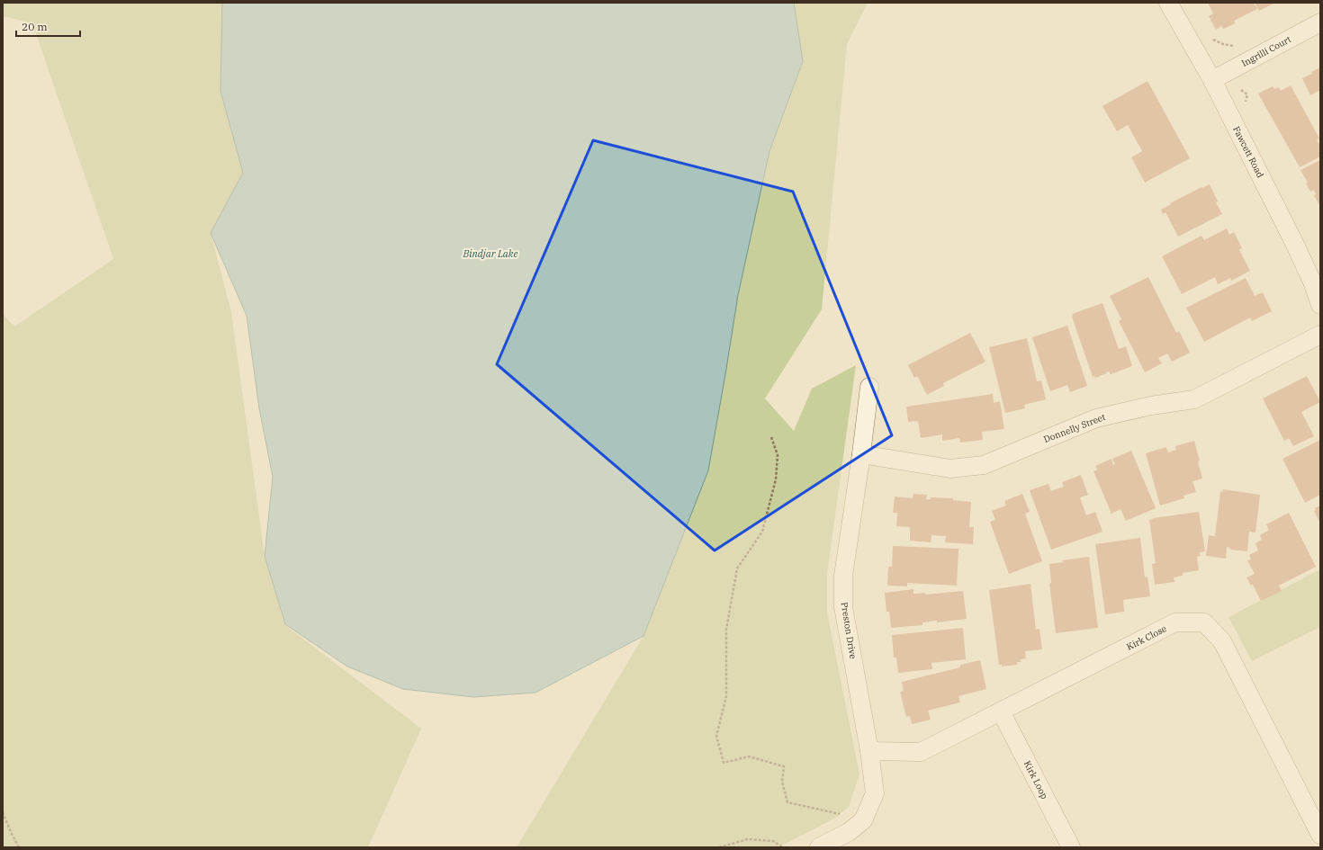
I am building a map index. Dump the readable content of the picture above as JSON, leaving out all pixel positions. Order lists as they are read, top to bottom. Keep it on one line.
{"streets":{"street":["Ingrilli Court","Fawcett Road","Donnelly Street","Preston Drive","Kirk Close","Kirk Loop"]},"crossings":[["Ingrilli Court","Fawcett Road"],["Donnelly Street","Preston Drive"],["Preston Drive","Kirk Close"],["Kirk Close","Kirk Loop"]],"water":["Bindjar Lake"],"scale_bar":"20 m"}
